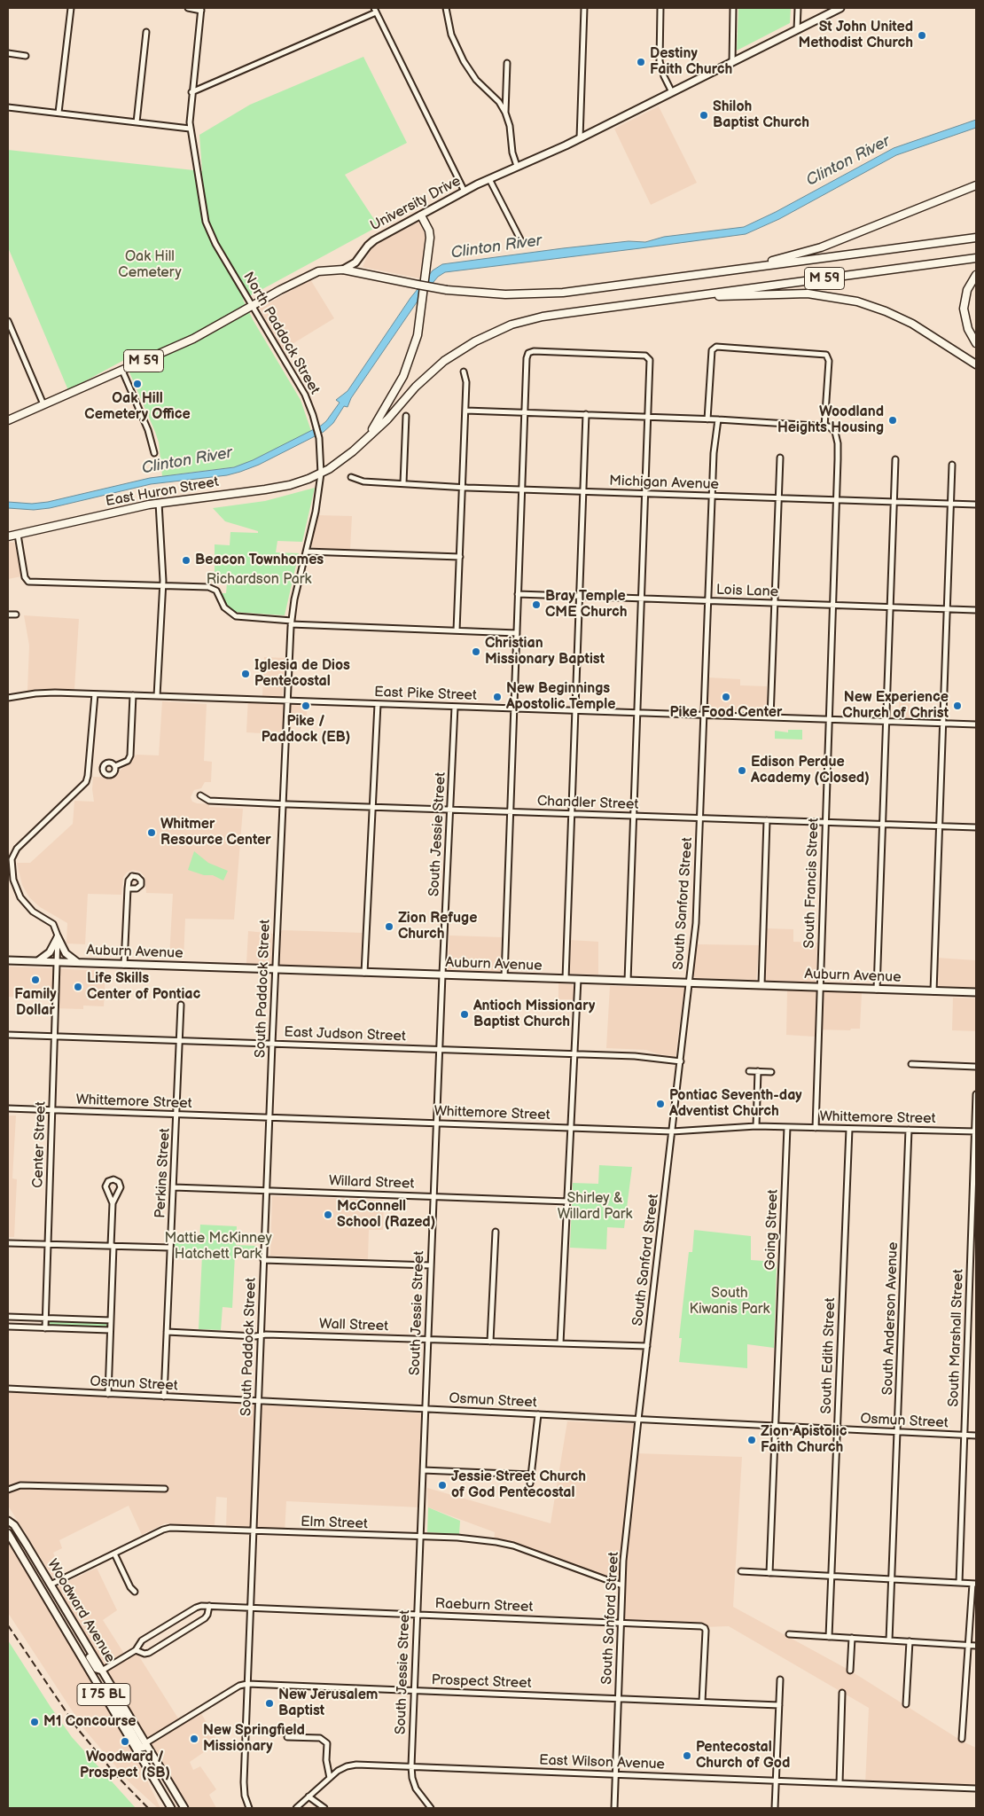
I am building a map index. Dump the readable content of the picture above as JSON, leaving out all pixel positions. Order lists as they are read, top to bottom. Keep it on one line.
{"streets":{"highway":["M 59","East Huron Street"],"main road":["University Drive","Auburn Avenue","Woodward Avenue","I 75 BL"],"street":["North Paddock Street","Michigan Avenue","Lois Lane","East Pike Street","Chandler Street","South Jessie Street","South Francis Street","South Sanford Street","South Paddock Street","East Judson Street","Whittemore Street","Center Street","Perkins Street","Willard Street","Going Street","South Anderson Avenue","Wall Street","South Marshall Street","South Edith Street","Osmun Street","Elm Street","Raeburn Street","Prospect Street","East Wilson Avenue"]},"crossings":[["University Drive","M 59"],["M 59","North Paddock Street"],["M 59","East Huron Street"],["North Paddock Street","East Huron Street"],["North Paddock Street","East Pike Street"],["North Paddock Street","South Paddock Street"],["Michigan Avenue","South Francis Street"],["Michigan Avenue","South Sanford Street"],["Lois Lane","South Francis Street"],["Lois Lane","South Sanford Street"],["East Pike Street","South Jessie Street"],["East Pike Street","South Francis Street"],["East Pike Street","South Sanford Street"],["East Pike Street","South Paddock Street"],["Chandler Street","South Jessie Street"],["Chandler Street","South Francis Street"],["Chandler Street","South Sanford Street"],["Chandler Street","South Paddock Street"],["South Jessie Street","Auburn Avenue"],["South Jessie Street","East Judson Street"],["South Jessie Street","Whittemore Street"],["South Jessie Street","Willard Street"],["South Jessie Street","Wall Street"],["South Jessie Street","Osmun Street"],["South Jessie Street","Elm Street"],["South Jessie Street","Raeburn Street"],["South Jessie Street","Prospect Street"],["South Jessie Street","East Wilson Avenue"],["South Francis Street","Auburn Avenue"],["South Francis Street","Whittemore Street"],["South Sanford Street","Auburn Avenue"],["South Sanford Street","East Judson Street"],["South Sanford Street","Whittemore Street"],["South Sanford Street","Wall Street"],["South Sanford Street","Osmun Street"],["South Sanford Street","Elm Street"],["South Sanford Street","Raeburn Street"],["South Sanford Street","Prospect Street"],["South Sanford Street","East Wilson Avenue"],["Auburn Avenue","South Paddock Street"],["Auburn Avenue","Center Street"],["South Paddock Street","East Judson Street"],["South Paddock Street","Whittemore Street"],["South Paddock Street","Willard Street"],["South Paddock Street","Wall Street"],["South Paddock Street","Osmun Street"],["South Paddock Street","Elm Street"],["South Paddock Street","Raeburn Street"],["South Paddock Street","Prospect Street"],["East Judson Street","Center Street"],["East Judson Street","Perkins Street"],["Whittemore Street","Center Street"],["Whittemore Street","Perkins Street"],["Whittemore Street","Going Street"],["Whittemore Street","South Anderson Avenue"],["Whittemore Street","South Marshall Street"],["Whittemore Street","South Edith Street"],["Perkins Street","Willard Street"],["Perkins Street","Wall Street"],["Perkins Street","Osmun Street"],["Going Street","Osmun Street"],["South Anderson Avenue","Osmun Street"],["South Marshall Street","Osmun Street"],["South Edith Street","Osmun Street"],["Elm Street","Woodward Avenue"],["Raeburn Street","Woodward Avenue"],["Raeburn Street","Prospect Street"],["Woodward Avenue","Prospect Street"]],"water":["Clinton River"],"parks":["Oak Hill Cemetery","Richardson Park","Shirley & Willard Park","Mattie McKinney Hatchett Park","South Kiwanis Park"],"places":["St John United Methodist Church","Destiny Faith Church","Shiloh Baptist Church","Oak Hill Cemetery Office","Woodland Heights Housing","Beacon Townhomes","Bray Temple CME Church","Christian Missionary Baptist","Iglesia de Dios Pentecostal","New Beginnings Apostolic Temple","Pike Food Center","Pike / Paddock (EB)","New Experience Church of Christ","Edison Perdue Academy (Closed)","Whitmer Resource Center","Zion Refuge Church","Family Dollar","Life Skills Center of Pontiac","Antioch Missionary Baptist Church","Pontiac Seventh-day Adventist Church","McConnell School (Razed)","Zion Apistolic Faith Church","Jessie Street Church of God Pentecostal","New Jerusalem Baptist","M1 Concourse","New Springfield Missionary","Woodward / Prospect (SB)","Pentecostal Church of God"]}
